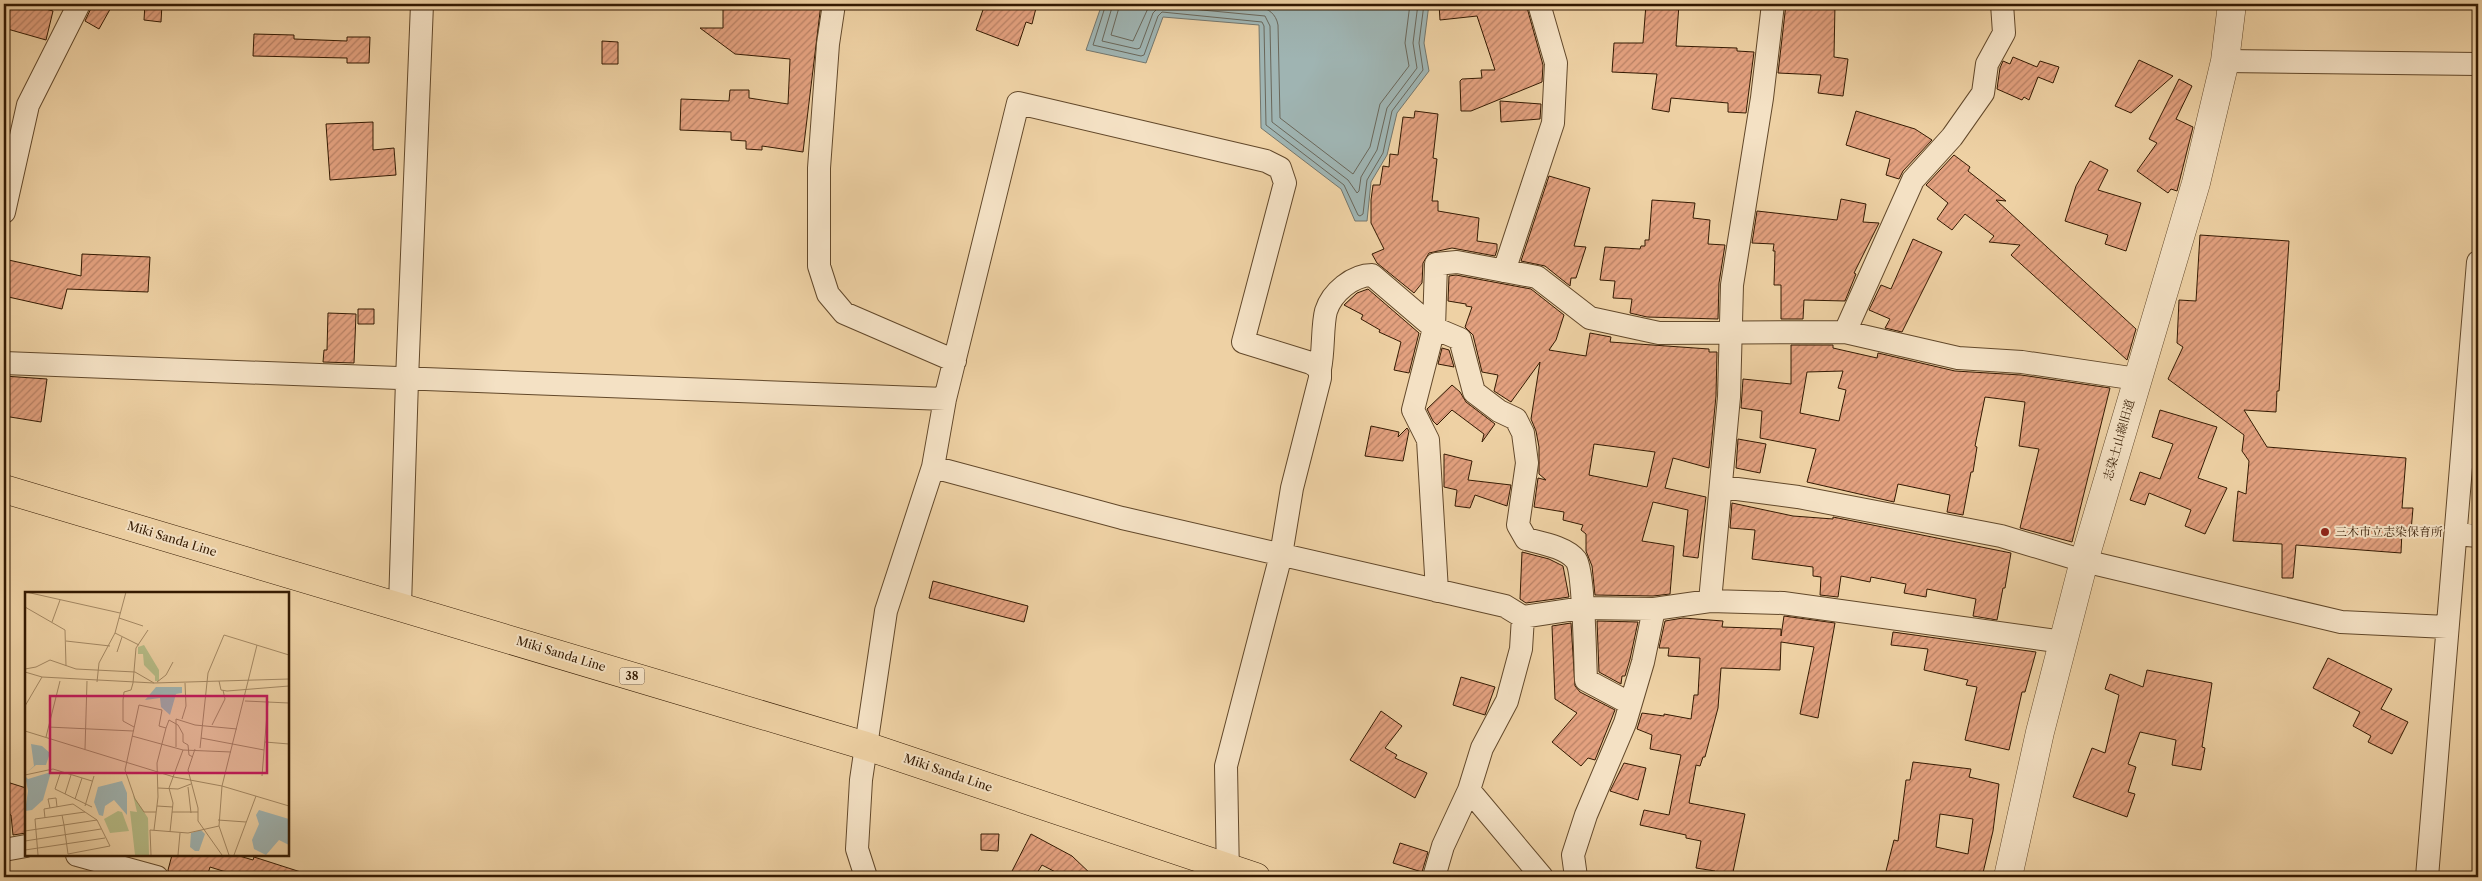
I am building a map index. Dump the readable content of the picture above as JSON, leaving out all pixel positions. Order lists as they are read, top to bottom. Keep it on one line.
{"streets":{"main road":["Miki Sanda Line","38"],"street":["志染土山線旧道"]},"places":["三木市立志染保育所"]}
